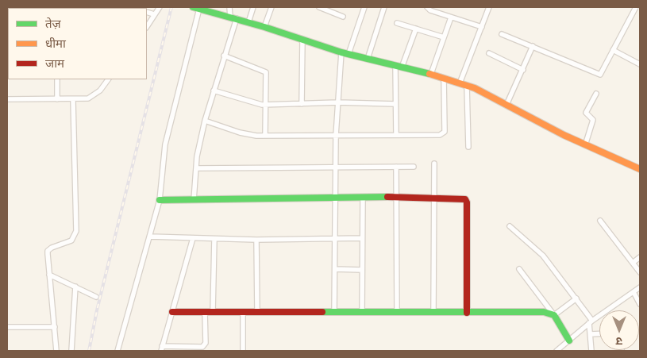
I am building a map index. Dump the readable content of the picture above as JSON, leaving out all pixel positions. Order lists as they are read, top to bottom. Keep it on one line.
{"legend":["तेज़","धीमा","जाम"],"north":"bottom"}
